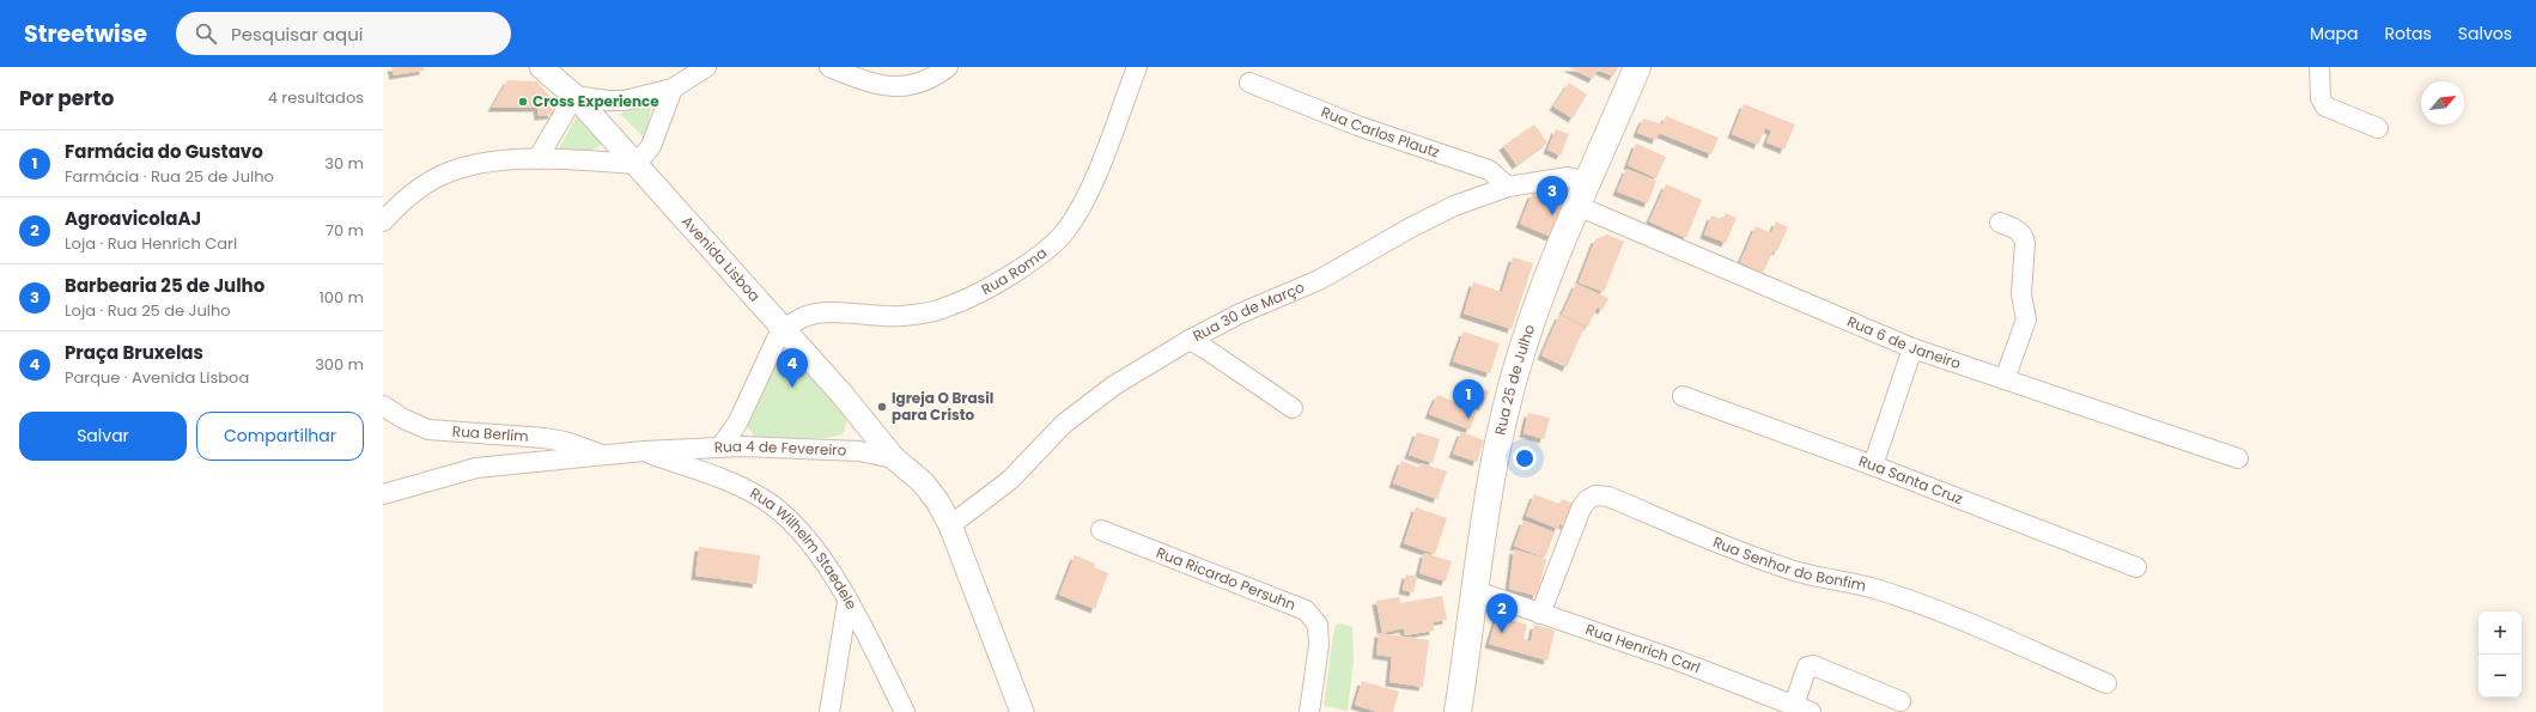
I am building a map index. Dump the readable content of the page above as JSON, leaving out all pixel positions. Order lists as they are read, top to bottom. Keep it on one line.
{"streets":{"main road":["Rua 25 de Julho"],"street":["Rua Carlos Plautz","Avenida Lisboa","Rua Roma","Rua 30 de Março","Rua 6 de Janeiro","Rua Berlim","Rua 4 de Fevereiro","Rua Santa Cruz","Rua Wilhelm Staedele","Rua Senhor do Bonfim","Rua Ricardo Persuhn","Rua Henrich Carl"]},"crossings":[["Rua Carlos Plautz","Rua 30 de Março"],["Avenida Lisboa","Rua Roma"],["Avenida Lisboa","Rua 4 de Fevereiro"],["Rua 30 de Março","Rua 25 de Julho"],["Rua 30 de Março","Rua 4 de Fevereiro"],["Rua 6 de Janeiro","Rua 25 de Julho"],["Rua 25 de Julho","Rua Henrich Carl"],["Rua Berlim","Rua 4 de Fevereiro"],["Rua 4 de Fevereiro","Rua Wilhelm Staedele"],["Rua Senhor do Bonfim","Rua Henrich Carl"]],"places":["Cross Experience","Igreja O Brasil para Cristo"],"north":"top right","page":{"header":"Streetwise","search":"Pesquisar aqui","nav":["Mapa","Rotas","Salvos"],"heading":["Por perto","4 resultados"],"list":[{"mark":"1","name":"Farmácia do Gustavo","note":"Farmácia · Rua 25 de Julho","value":"30 m"},{"mark":"2","name":"AgroavicolaAJ","note":"Loja · Rua Henrich Carl","value":"70 m"},{"mark":"3","name":"Barbearia 25 de Julho","note":"Loja · Rua 25 de Julho","value":"100 m"},{"mark":"4","name":"Praça Bruxelas","note":"Parque · Avenida Lisboa","value":"300 m"}],"pins":["3","4","1","2"],"buttons":["Salvar","Compartilhar"],"map_buttons":["+","−"]}}
